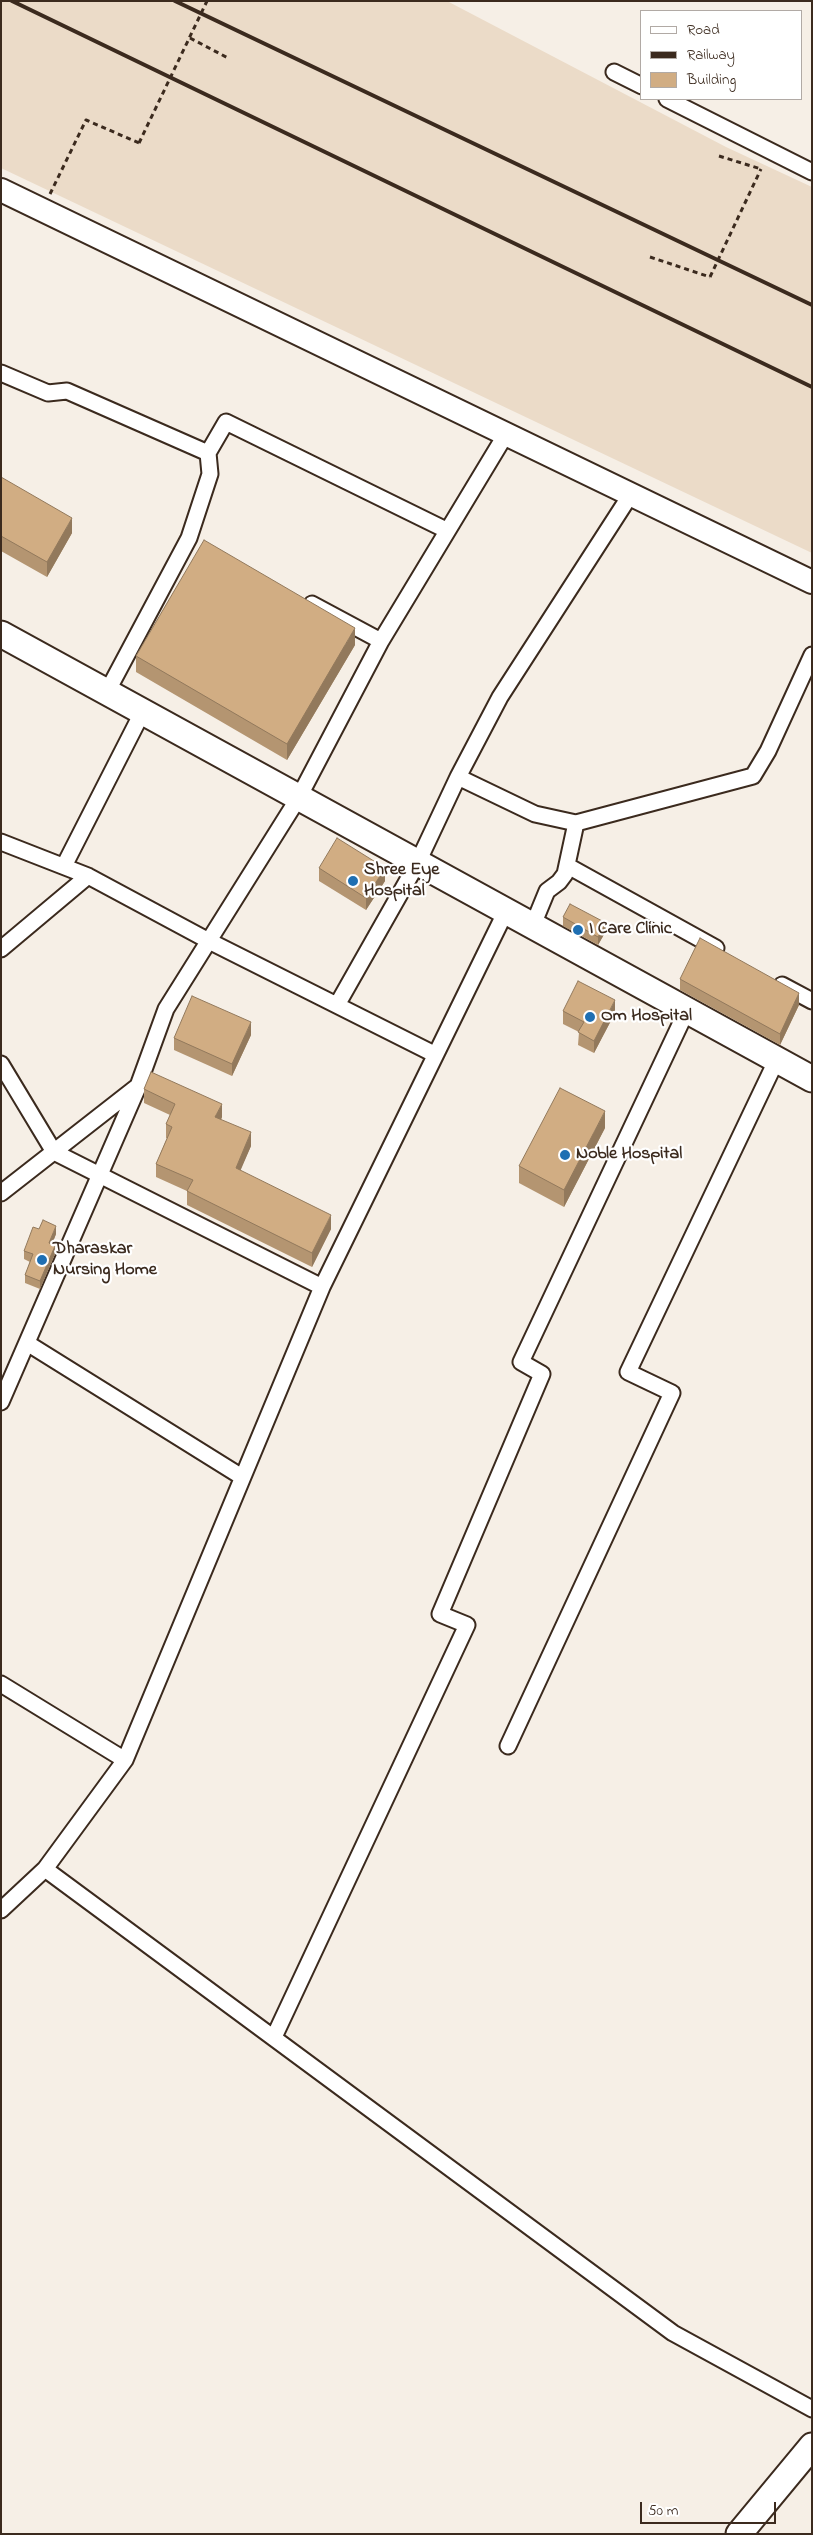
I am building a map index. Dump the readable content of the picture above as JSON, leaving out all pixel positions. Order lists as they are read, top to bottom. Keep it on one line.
{"places":["Shree Eye Hospital","I Care Clinic","Om Hospital","Noble Hospital","Dharaskar Nursing Home"],"legend":["Road","Railway","Building"],"scale_bar":"50 m"}
